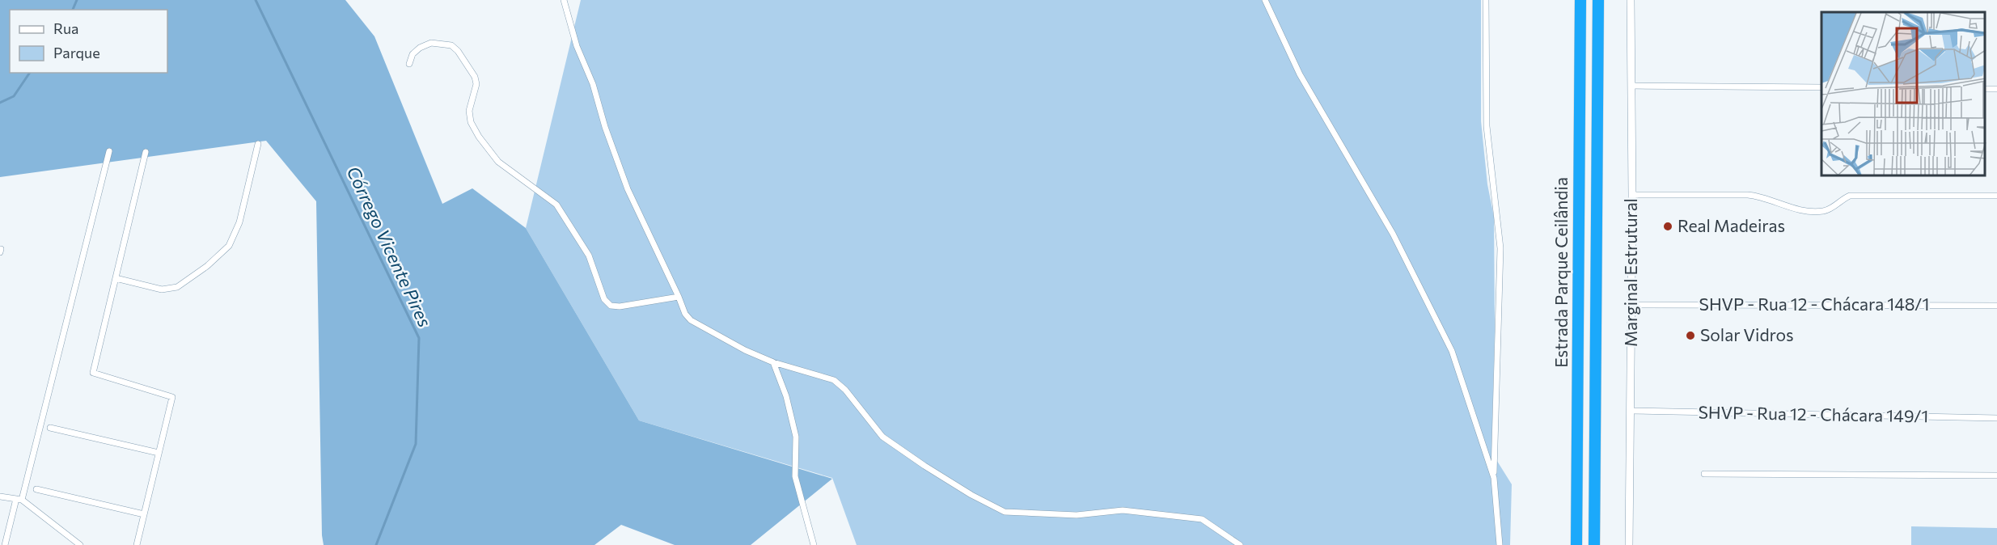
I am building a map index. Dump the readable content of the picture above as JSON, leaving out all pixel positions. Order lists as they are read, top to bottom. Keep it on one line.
{"streets":{"highway":["Estrada Parque Ceilândia"],"street":["Marginal Estrutural","SHVP - Rua 12 - Chácara 148/1","SHVP - Rua 12 - Chácara 149/1"]},"crossings":[["Marginal Estrutural","SHVP - Rua 12 - Chácara 148/1"],["Marginal Estrutural","SHVP - Rua 12 - Chácara 149/1"]],"water":["Córrego Vicente Pires"],"places":["Real Madeiras","Solar Vidros"],"legend":["Rua","Parque"]}
